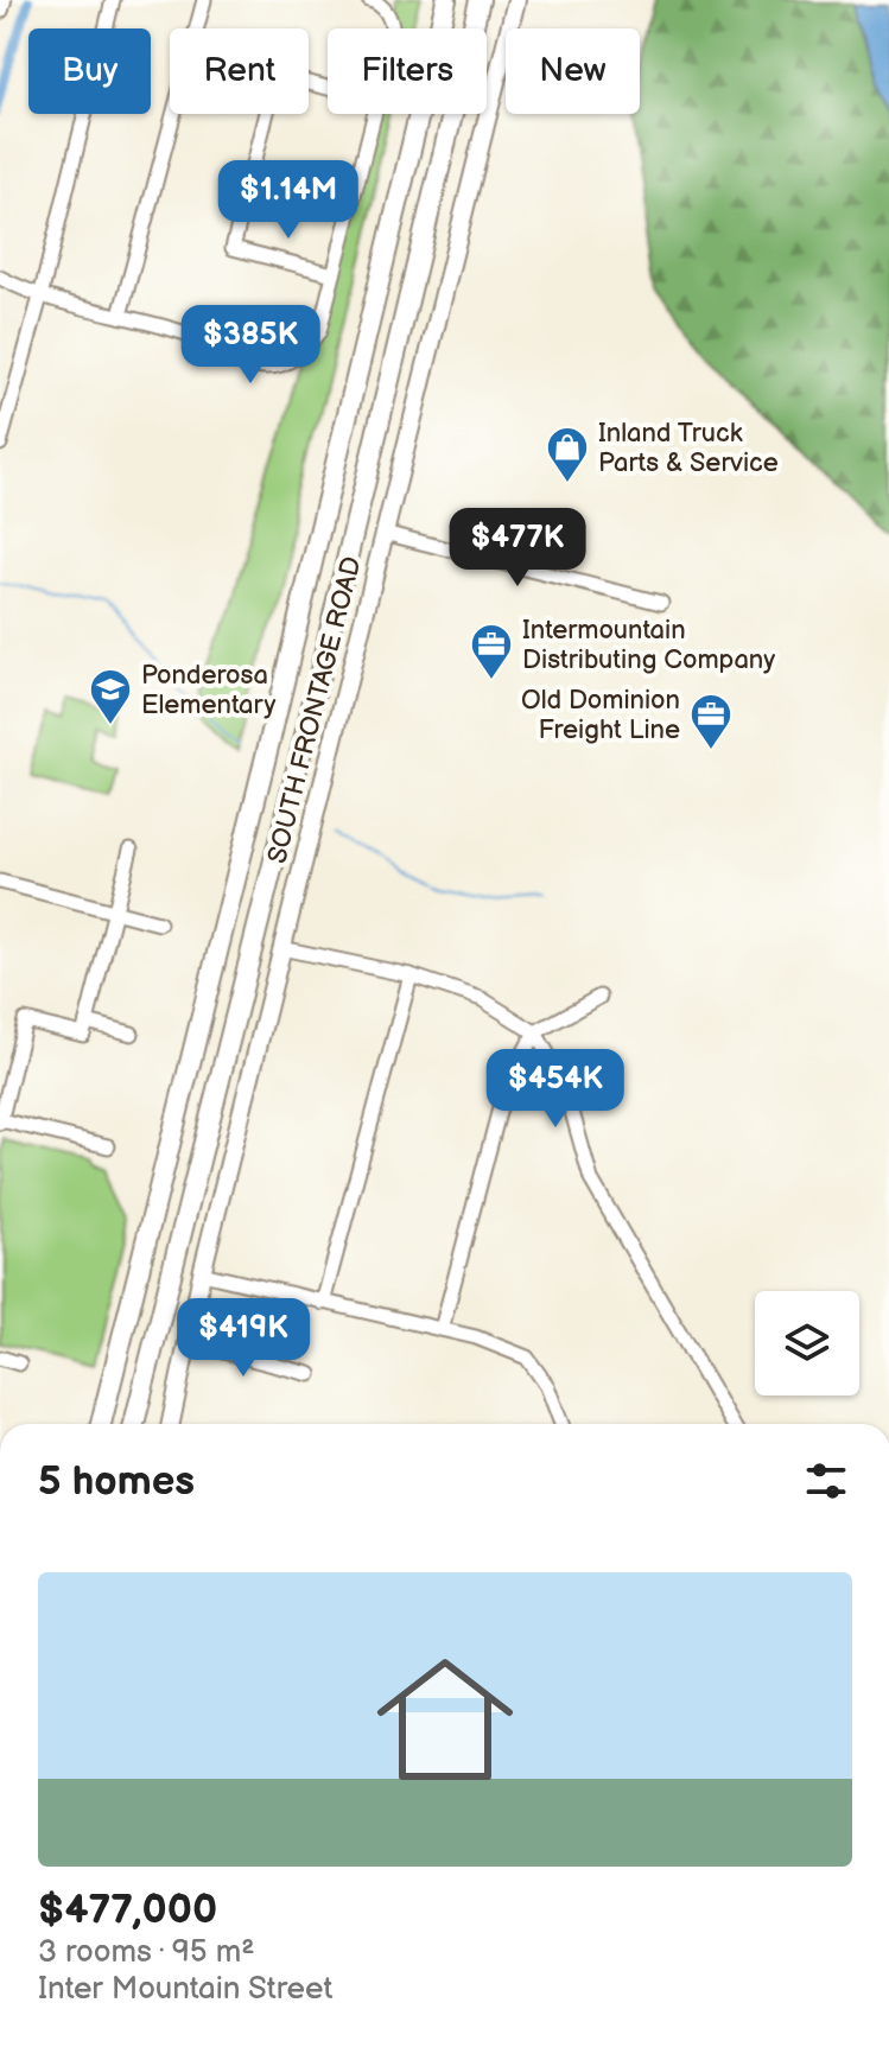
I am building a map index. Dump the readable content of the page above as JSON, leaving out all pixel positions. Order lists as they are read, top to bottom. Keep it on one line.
{"streets":{"main road":["SOUTH FRONTAGE ROAD"]},"places":{"shop":["Inland Truck Parts & Service"],"office":["Intermountain Distributing Company","Old Dominion Freight Line"],"school or university":["Ponderosa Elementary"]},"page":{"chip":["Buy","Rent","Filters","New"],"price":["$1.14M","$385K","$477K","$454K","$419K"],"heading":"5 homes","list":[{"name":"$477,000","note":"3 rooms · 95 m² · Inter Mountain Street"}]}}
